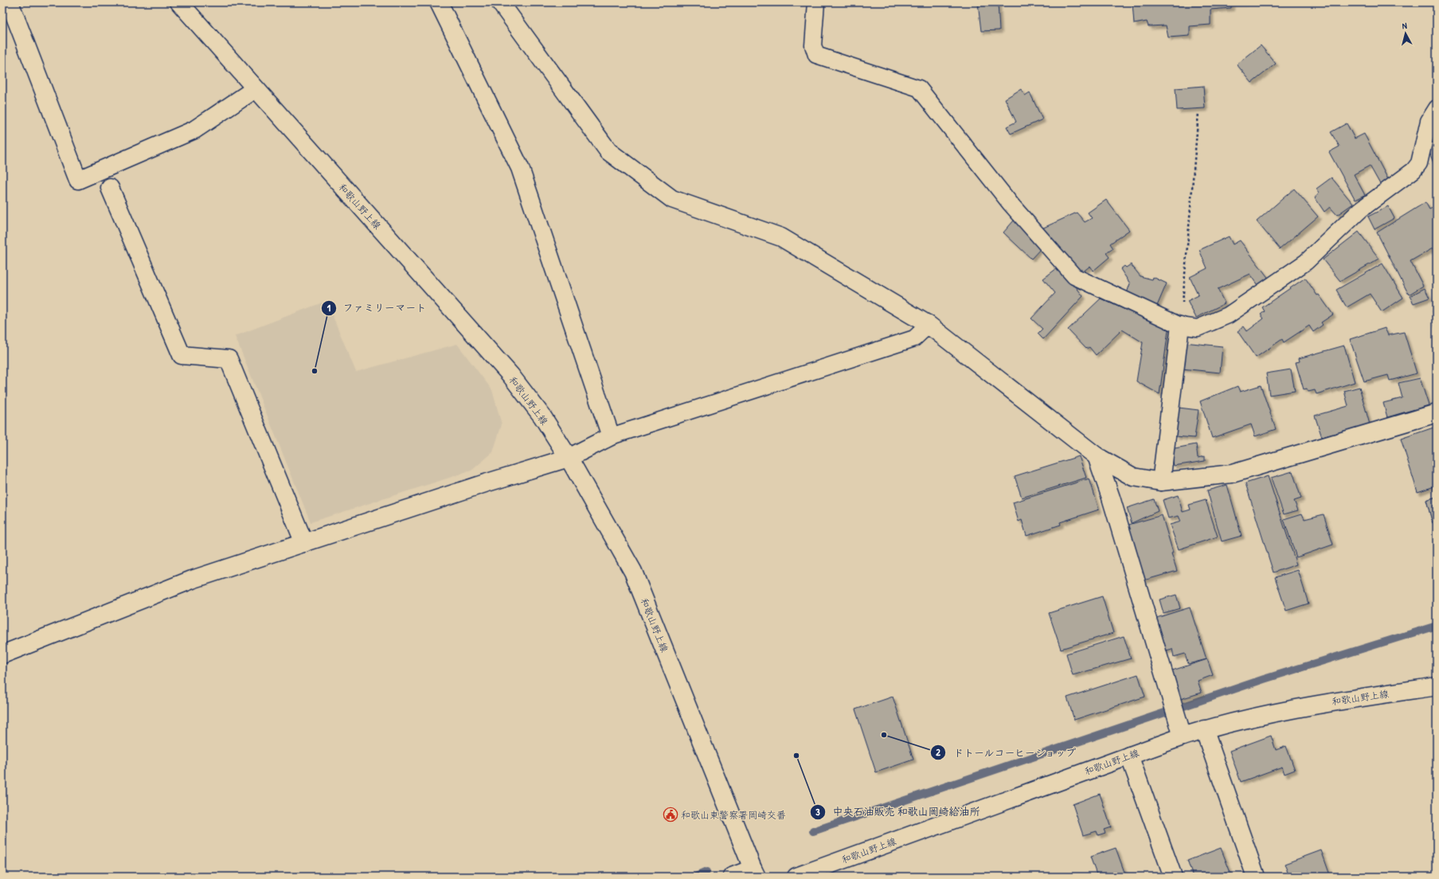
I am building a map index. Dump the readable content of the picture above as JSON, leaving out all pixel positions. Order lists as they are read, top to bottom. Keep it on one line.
{"streets":{"street":["和歌山野上線"]},"places":{"other":["ファミリーマート","ドトールコーヒーショップ","中央石油販売 和歌山岡崎給油所"],"public building":["和歌山東警察署岡崎交番"]},"north":"top"}
